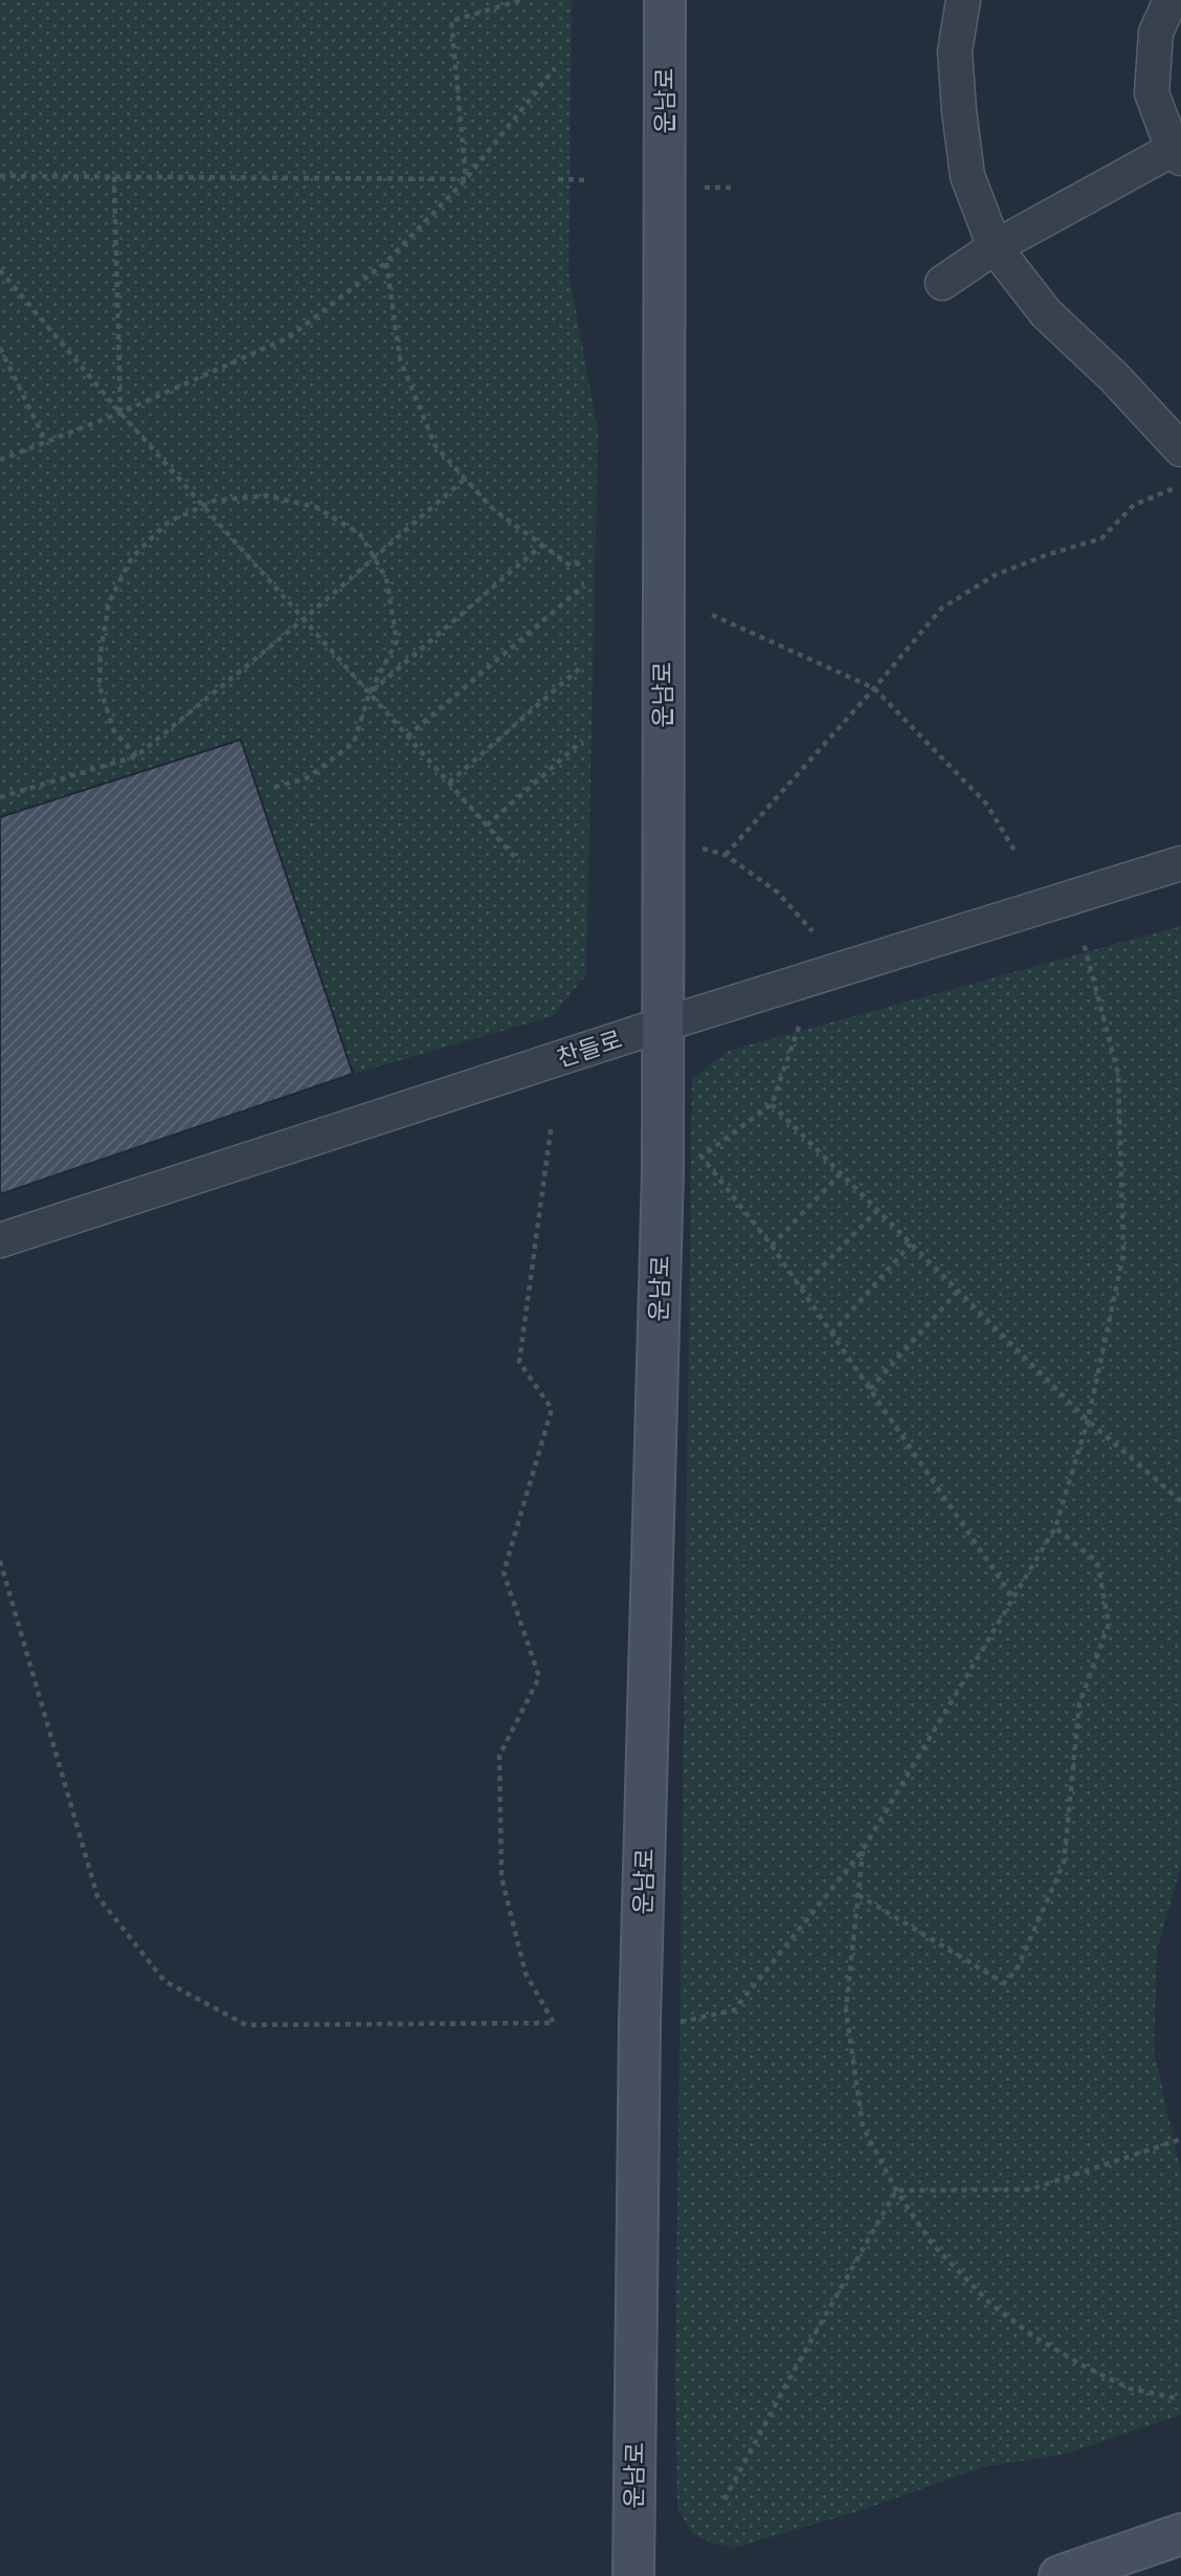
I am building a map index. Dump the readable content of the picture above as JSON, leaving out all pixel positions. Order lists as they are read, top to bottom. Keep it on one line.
{"streets":{"street":["운남로","찬들로"]},"crossings":[["운남로","찬들로"]]}
